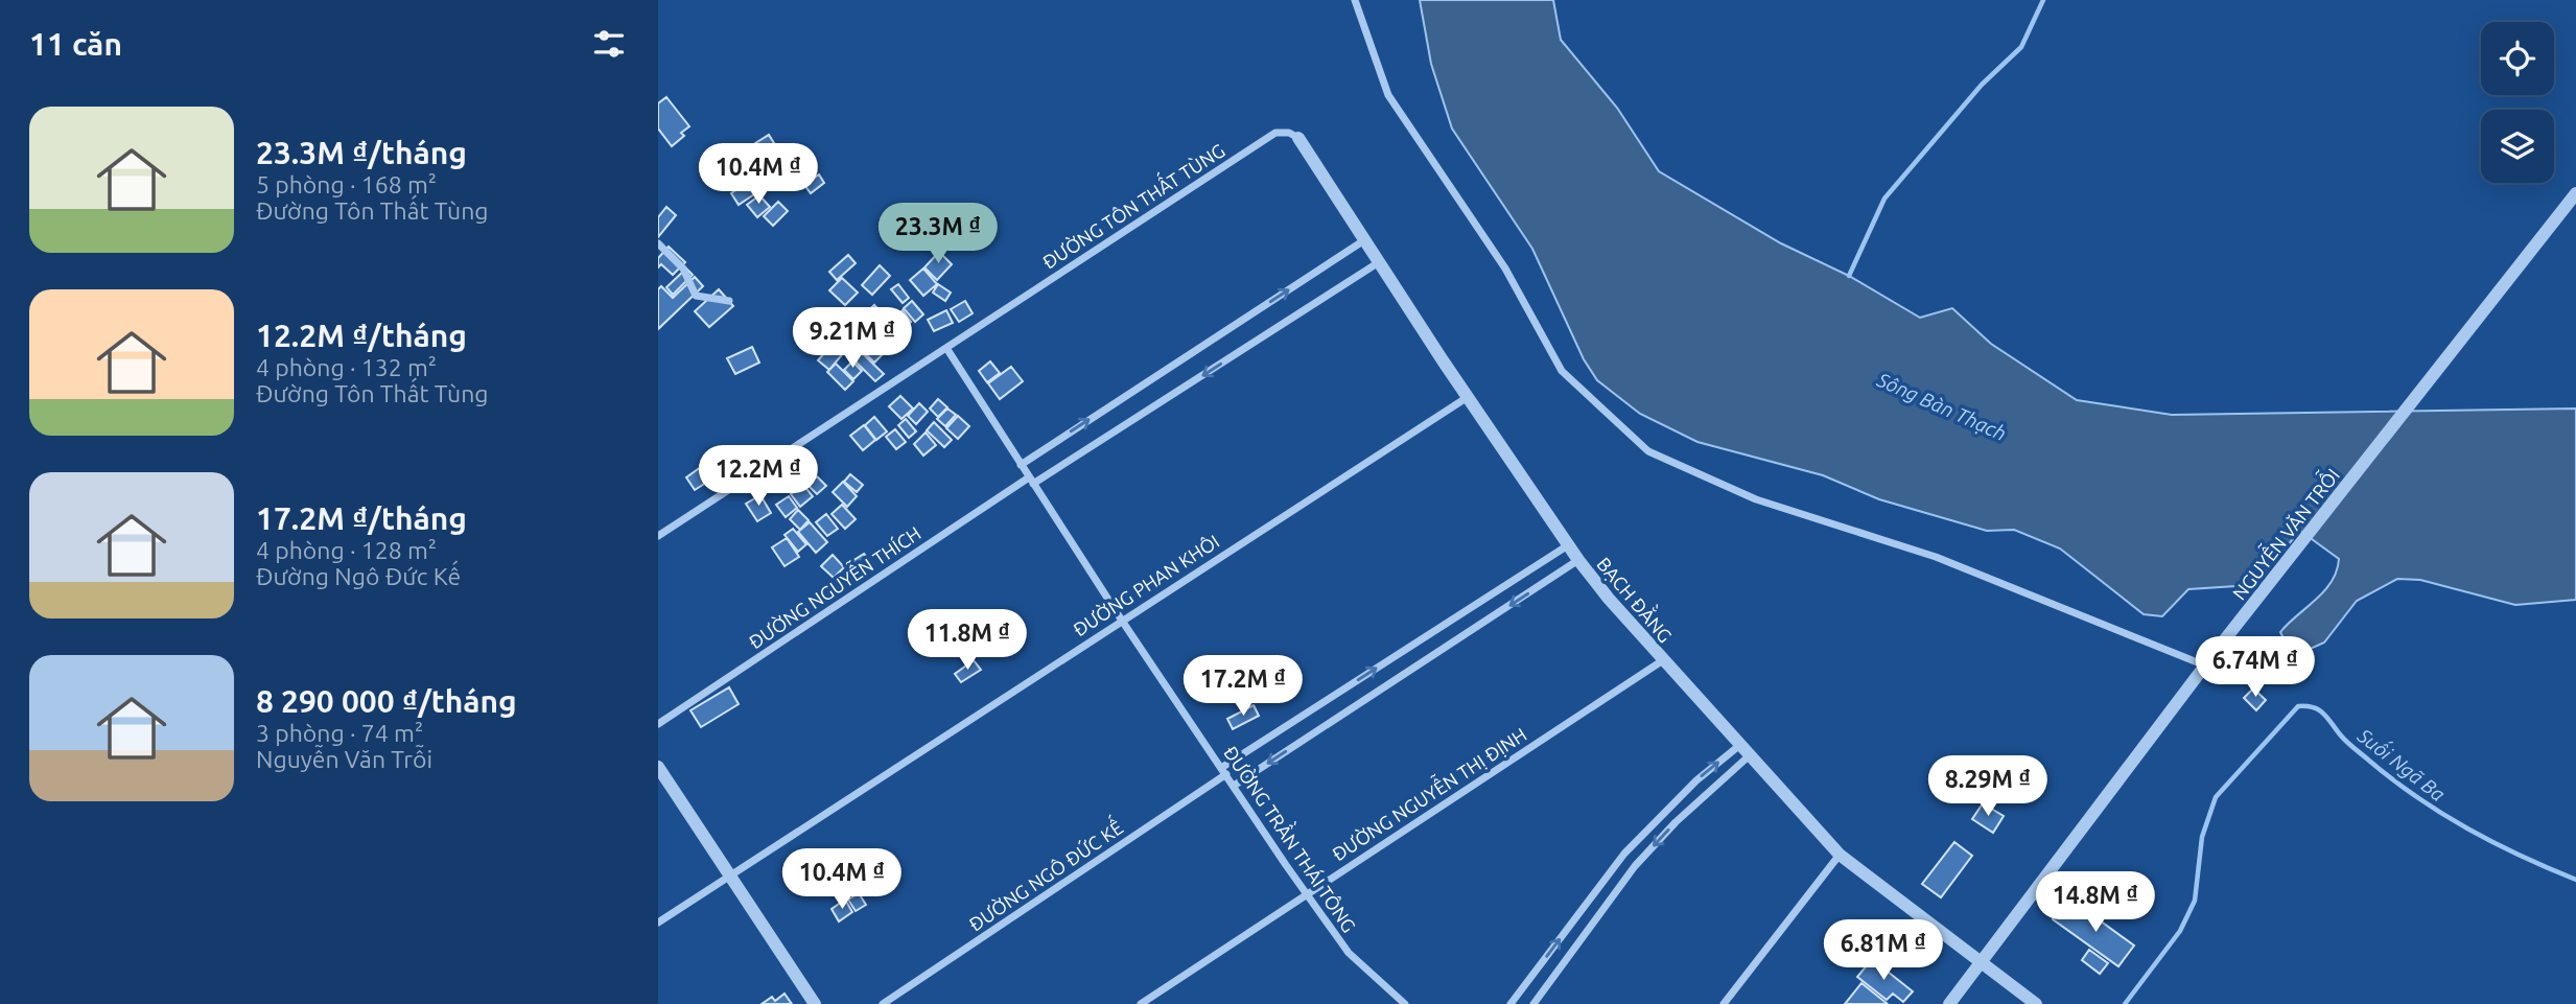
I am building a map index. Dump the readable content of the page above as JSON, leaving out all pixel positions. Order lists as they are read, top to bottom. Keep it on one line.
{"streets":{"street":["ĐƯỜNG TÔN THẤT TÙNG","NGUYỄN VĂN TRỖI","ĐƯỜNG PHAN KHÔI","ĐƯỜNG NGUYỄN THÍCH","BẠCH ĐẰNG","ĐƯỜNG NGUYỄN THỊ ĐỊNH","ĐƯỜNG TRẦN THÁI TÔNG","ĐƯỜNG NGÔ ĐỨC KẾ"]},"crossings":[["ĐƯỜNG TÔN THẤT TÙNG","BẠCH ĐẰNG"],["ĐƯỜNG TÔN THẤT TÙNG","ĐƯỜNG TRẦN THÁI TÔNG"],["NGUYỄN VĂN TRỖI","BẠCH ĐẰNG"],["ĐƯỜNG PHAN KHÔI","BẠCH ĐẰNG"],["ĐƯỜNG PHAN KHÔI","ĐƯỜNG TRẦN THÁI TÔNG"],["ĐƯỜNG NGUYỄN THÍCH","BẠCH ĐẰNG"],["ĐƯỜNG NGUYỄN THÍCH","ĐƯỜNG TRẦN THÁI TÔNG"],["BẠCH ĐẰNG","ĐƯỜNG NGUYỄN THỊ ĐỊNH"],["BẠCH ĐẰNG","ĐƯỜNG NGÔ ĐỨC KẾ"],["ĐƯỜNG NGUYỄN THỊ ĐỊNH","ĐƯỜNG TRẦN THÁI TÔNG"],["ĐƯỜNG TRẦN THÁI TÔNG","ĐƯỜNG NGÔ ĐỨC KẾ"]],"water":["Sông Bàn Thạch","Suối Ngã Ba"],"page":{"heading":"11 căn","list":[{"name":"23.3M ₫/tháng","note":"5 phòng · 168 m² · Đường Tôn Thất Tùng"},{"name":"12.2M ₫/tháng","note":"4 phòng · 132 m² · Đường Tôn Thất Tùng"},{"name":"17.2M ₫/tháng","note":"4 phòng · 128 m² · Đường Ngô Đức Kế"},{"name":"8 290 000 ₫/tháng","note":"3 phòng · 74 m² · Nguyễn Văn Trỗi"}],"price":["10.4M ₫","23.3M ₫","9.21M ₫","12.2M ₫","11.8M ₫","6.74M ₫","17.2M ₫","8.29M ₫","10.4M ₫","14.8M ₫","6.81M ₫"]}}
